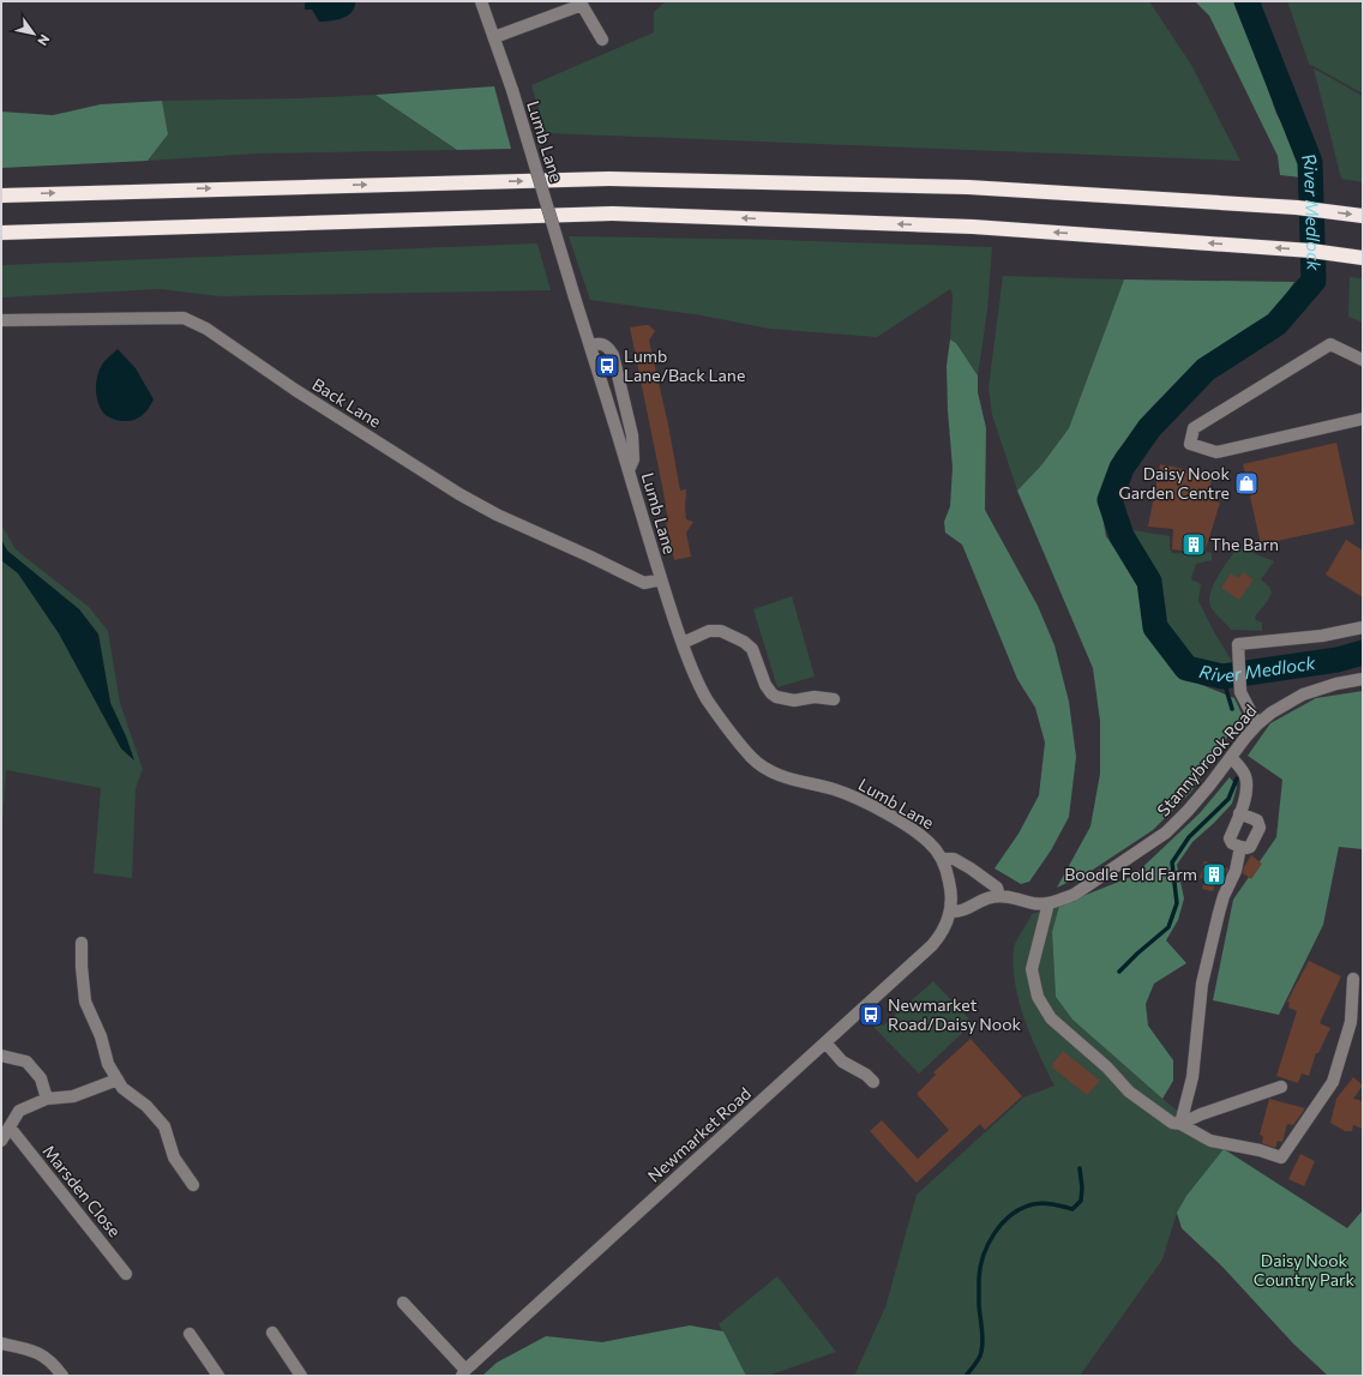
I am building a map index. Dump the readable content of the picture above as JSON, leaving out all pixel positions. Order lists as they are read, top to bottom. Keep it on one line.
{"streets":{"street":["Lumb Lane","Back Lane","Stannybrook Road","Newmarket Road","Marsden Close"]},"crossings":[["Lumb Lane","Back Lane"],["Lumb Lane","Newmarket Road"]],"water":["River Medlock"],"parks":["Daisy Nook Country Park"],"places":{"bus stop":["Lumb Lane/Back Lane","Newmarket Road/Daisy Nook"],"shop":["Daisy Nook Garden Centre"],"building":["The Barn","Boodle Fold Farm"]},"north":"bottom right"}
